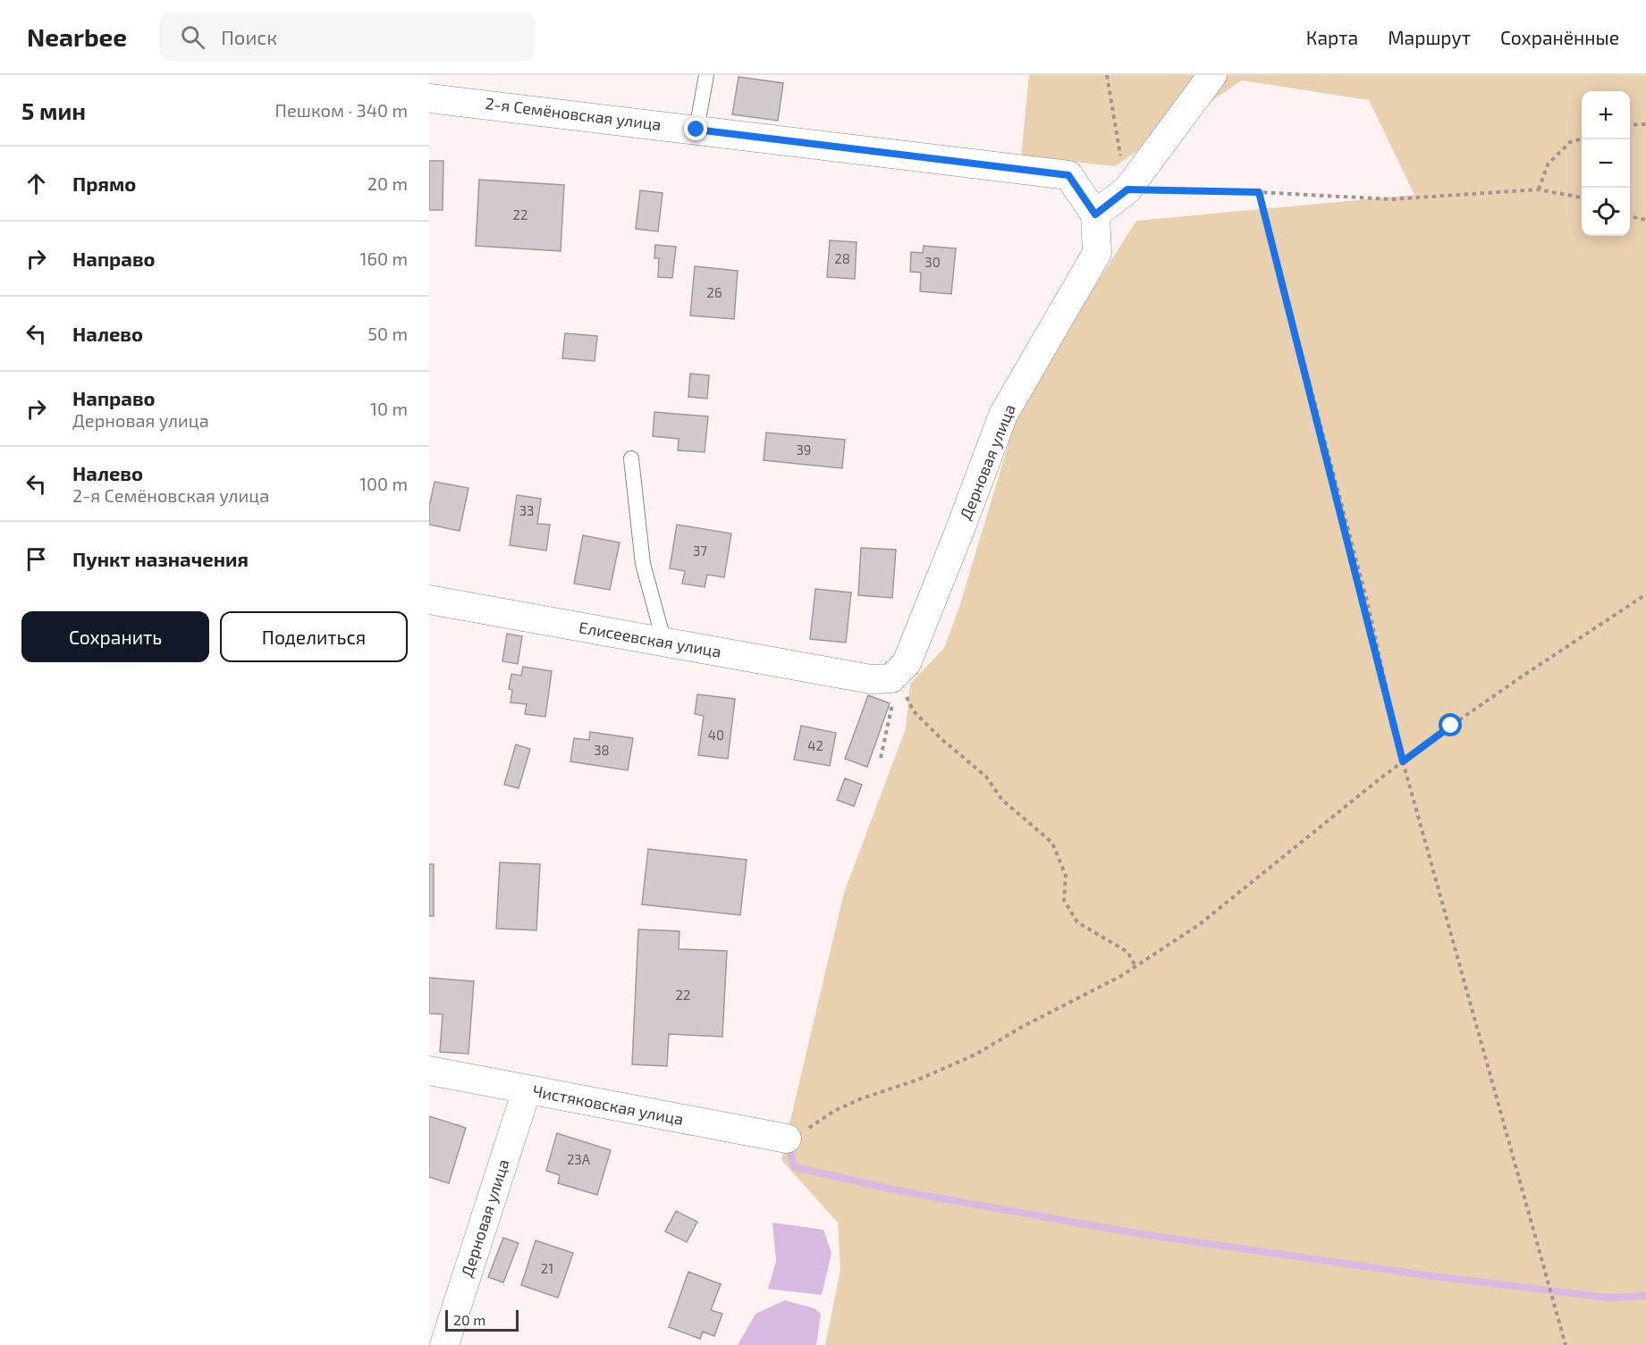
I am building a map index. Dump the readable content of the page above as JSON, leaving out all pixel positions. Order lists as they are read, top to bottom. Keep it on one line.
{"streets":{"street":["2-я Семёновская улица","Дерновая улица","Елисеевская улица","Чистяковская улица"]},"crossings":[["2-я Семёновская улица","Дерновая улица"],["Дерновая улица","Елисеевская улица"],["Дерновая улица","Чистяковская улица"]],"house_numbers":["22","28","30","26","39","33","37","40","42","38","22","23А","21"],"scale_bar":"20 m","page":{"header":"Nearbee","search":"Поиск","nav":["Карта","Маршрут","Сохранённые"],"heading":["5 мин","Пешком · 340 m"],"map_buttons":["+","−"],"list":[["Прямо","20 m"],["Направо","160 m"],["Налево","50 m"],["Направо","Дерновая улица","10 m"],["Налево","2-я Семёновская улица","100 m"],"Пункт назначения"],"buttons":["Сохранить","Поделиться"],"scale":"20 m"}}
